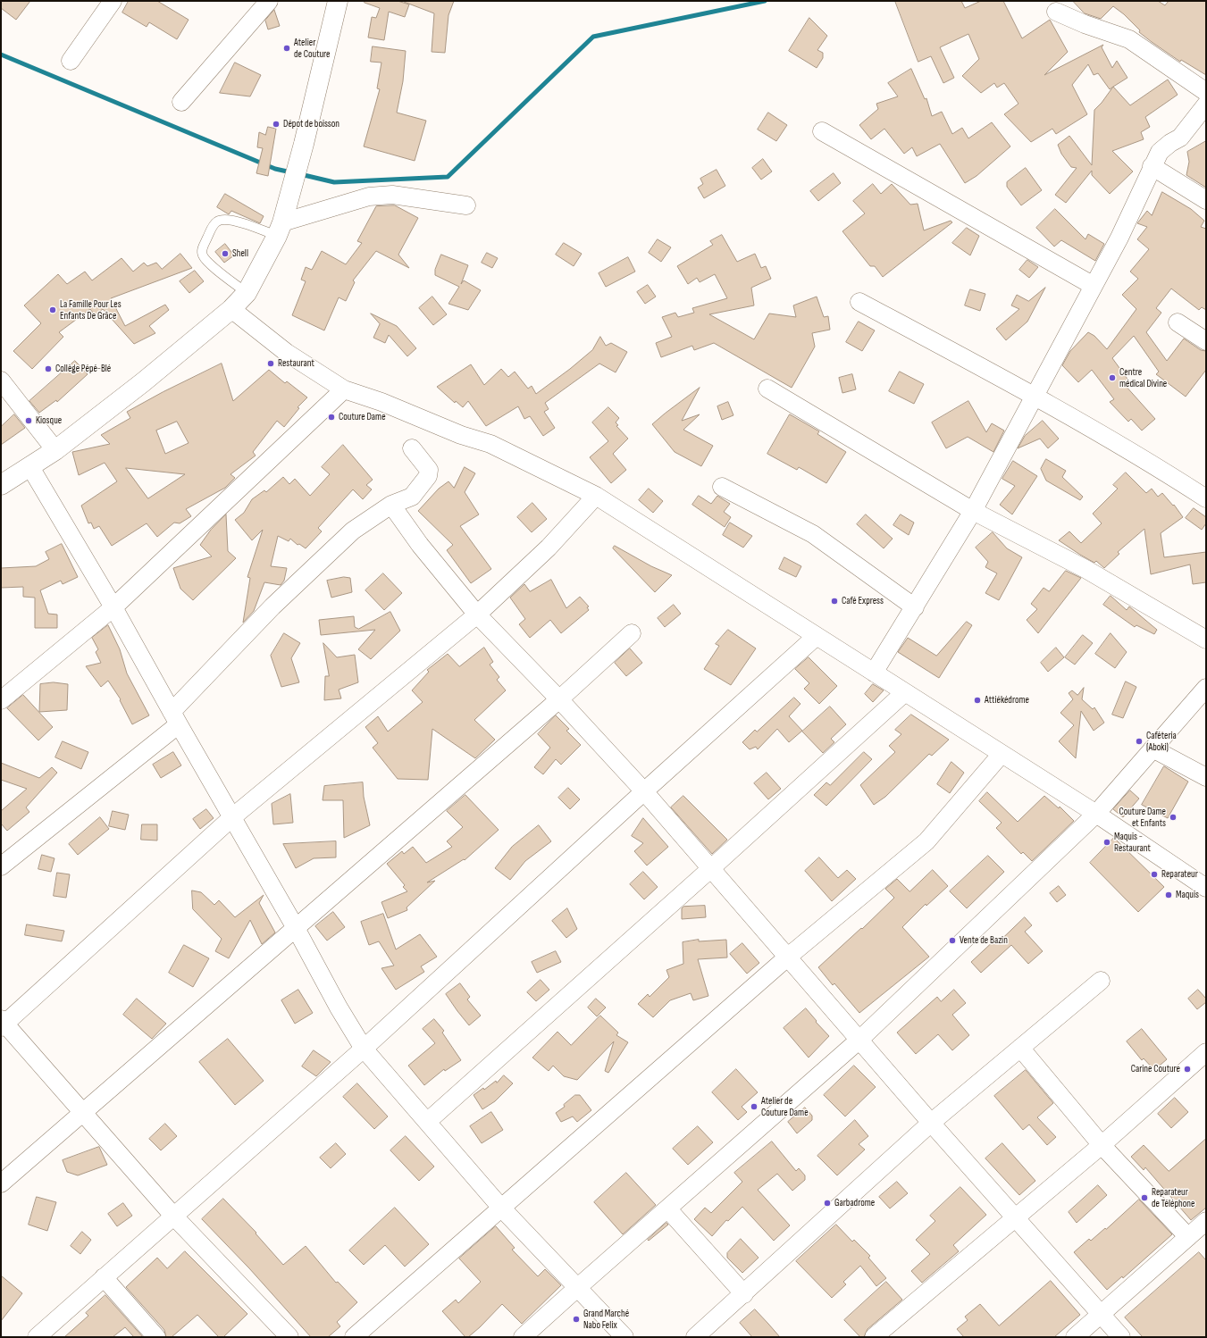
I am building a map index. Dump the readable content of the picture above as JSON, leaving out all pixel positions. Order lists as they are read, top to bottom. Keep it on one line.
{"places":["Atelier de Couture","Dépot de boisson","Shell","La Famille Pour Les Enfants De Grâce","Restaurant","Collège Pépé-Blé","Centre médical Divine","Couture Dame","Kiosque","Café Express","Attiékédrome","Caféteria (Aboki)","Couture Dame et Enfants","Maquis - Restaurant","Reparateur","Maquis","Vente de Bazin","Carine Couture","Atelier de Couture Dame","Reparateur de Téléphone","Garbadrome","Grand Marché Nabo Felix"]}
